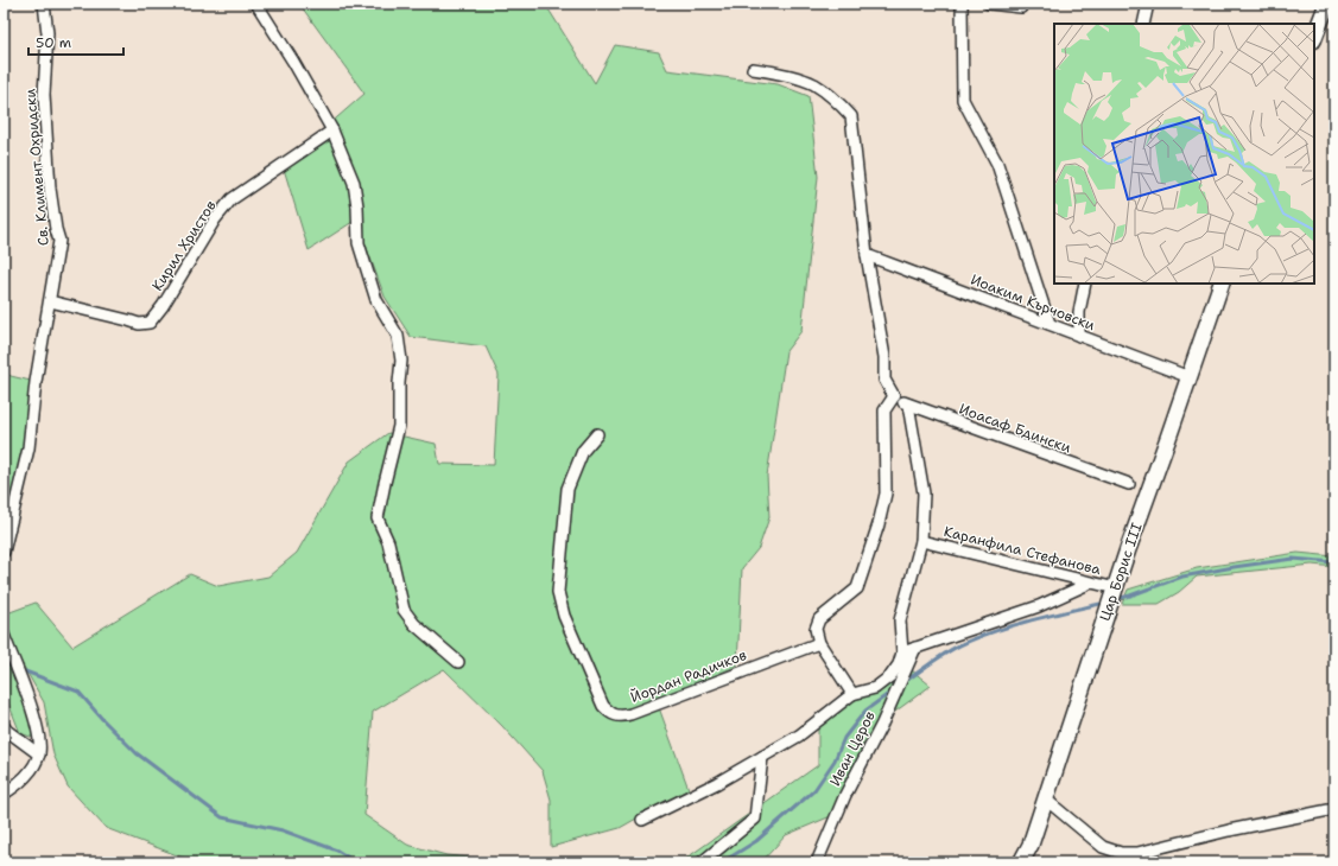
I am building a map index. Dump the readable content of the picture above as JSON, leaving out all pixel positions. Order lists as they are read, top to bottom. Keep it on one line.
{"streets":{"street":["Св. Климент Охридски","Кирил Христов","Иоаким Кърчовски","Иоасаф Бдински","Каранфила Стефанова","Цар Борис III","Йордан Радичков","Иван Церов"]},"crossings":[["Св. Климент Охридски","Кирил Христов"],["Иоаким Кърчовски","Цар Борис III"],["Каранфила Стефанова","Цар Борис III"]],"scale_bar":"50 m"}
